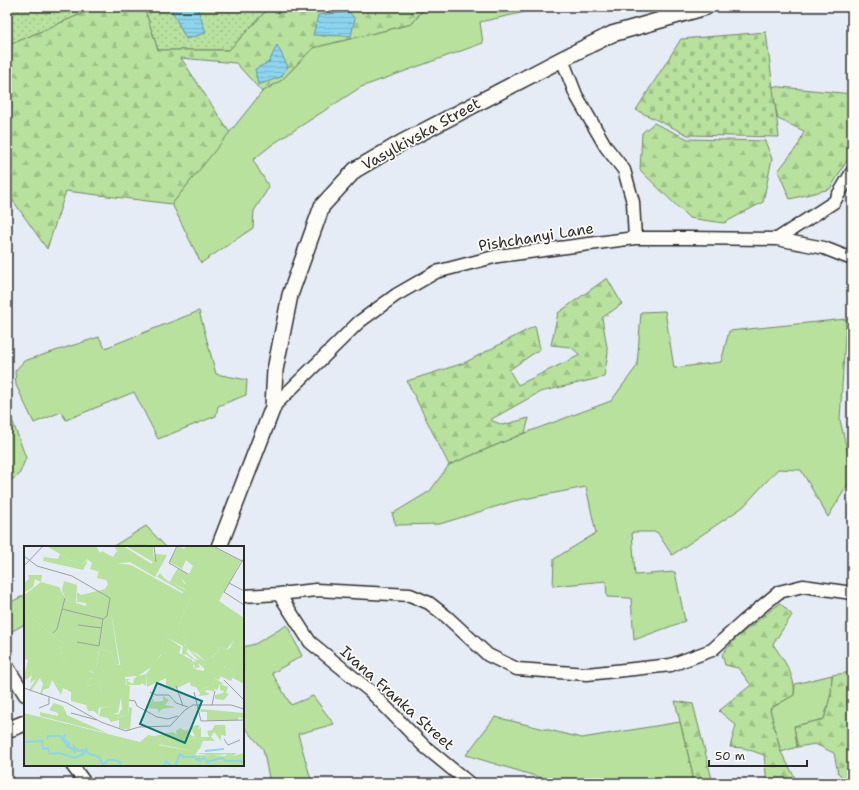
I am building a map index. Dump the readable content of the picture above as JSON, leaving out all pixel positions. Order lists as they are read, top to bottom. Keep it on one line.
{"streets":{"street":["Vasylkivska Street","Pishchanyi Lane","Ivana Franka Street"]},"crossings":[["Vasylkivska Street","Pishchanyi Lane"]],"scale_bar":"50 m"}
